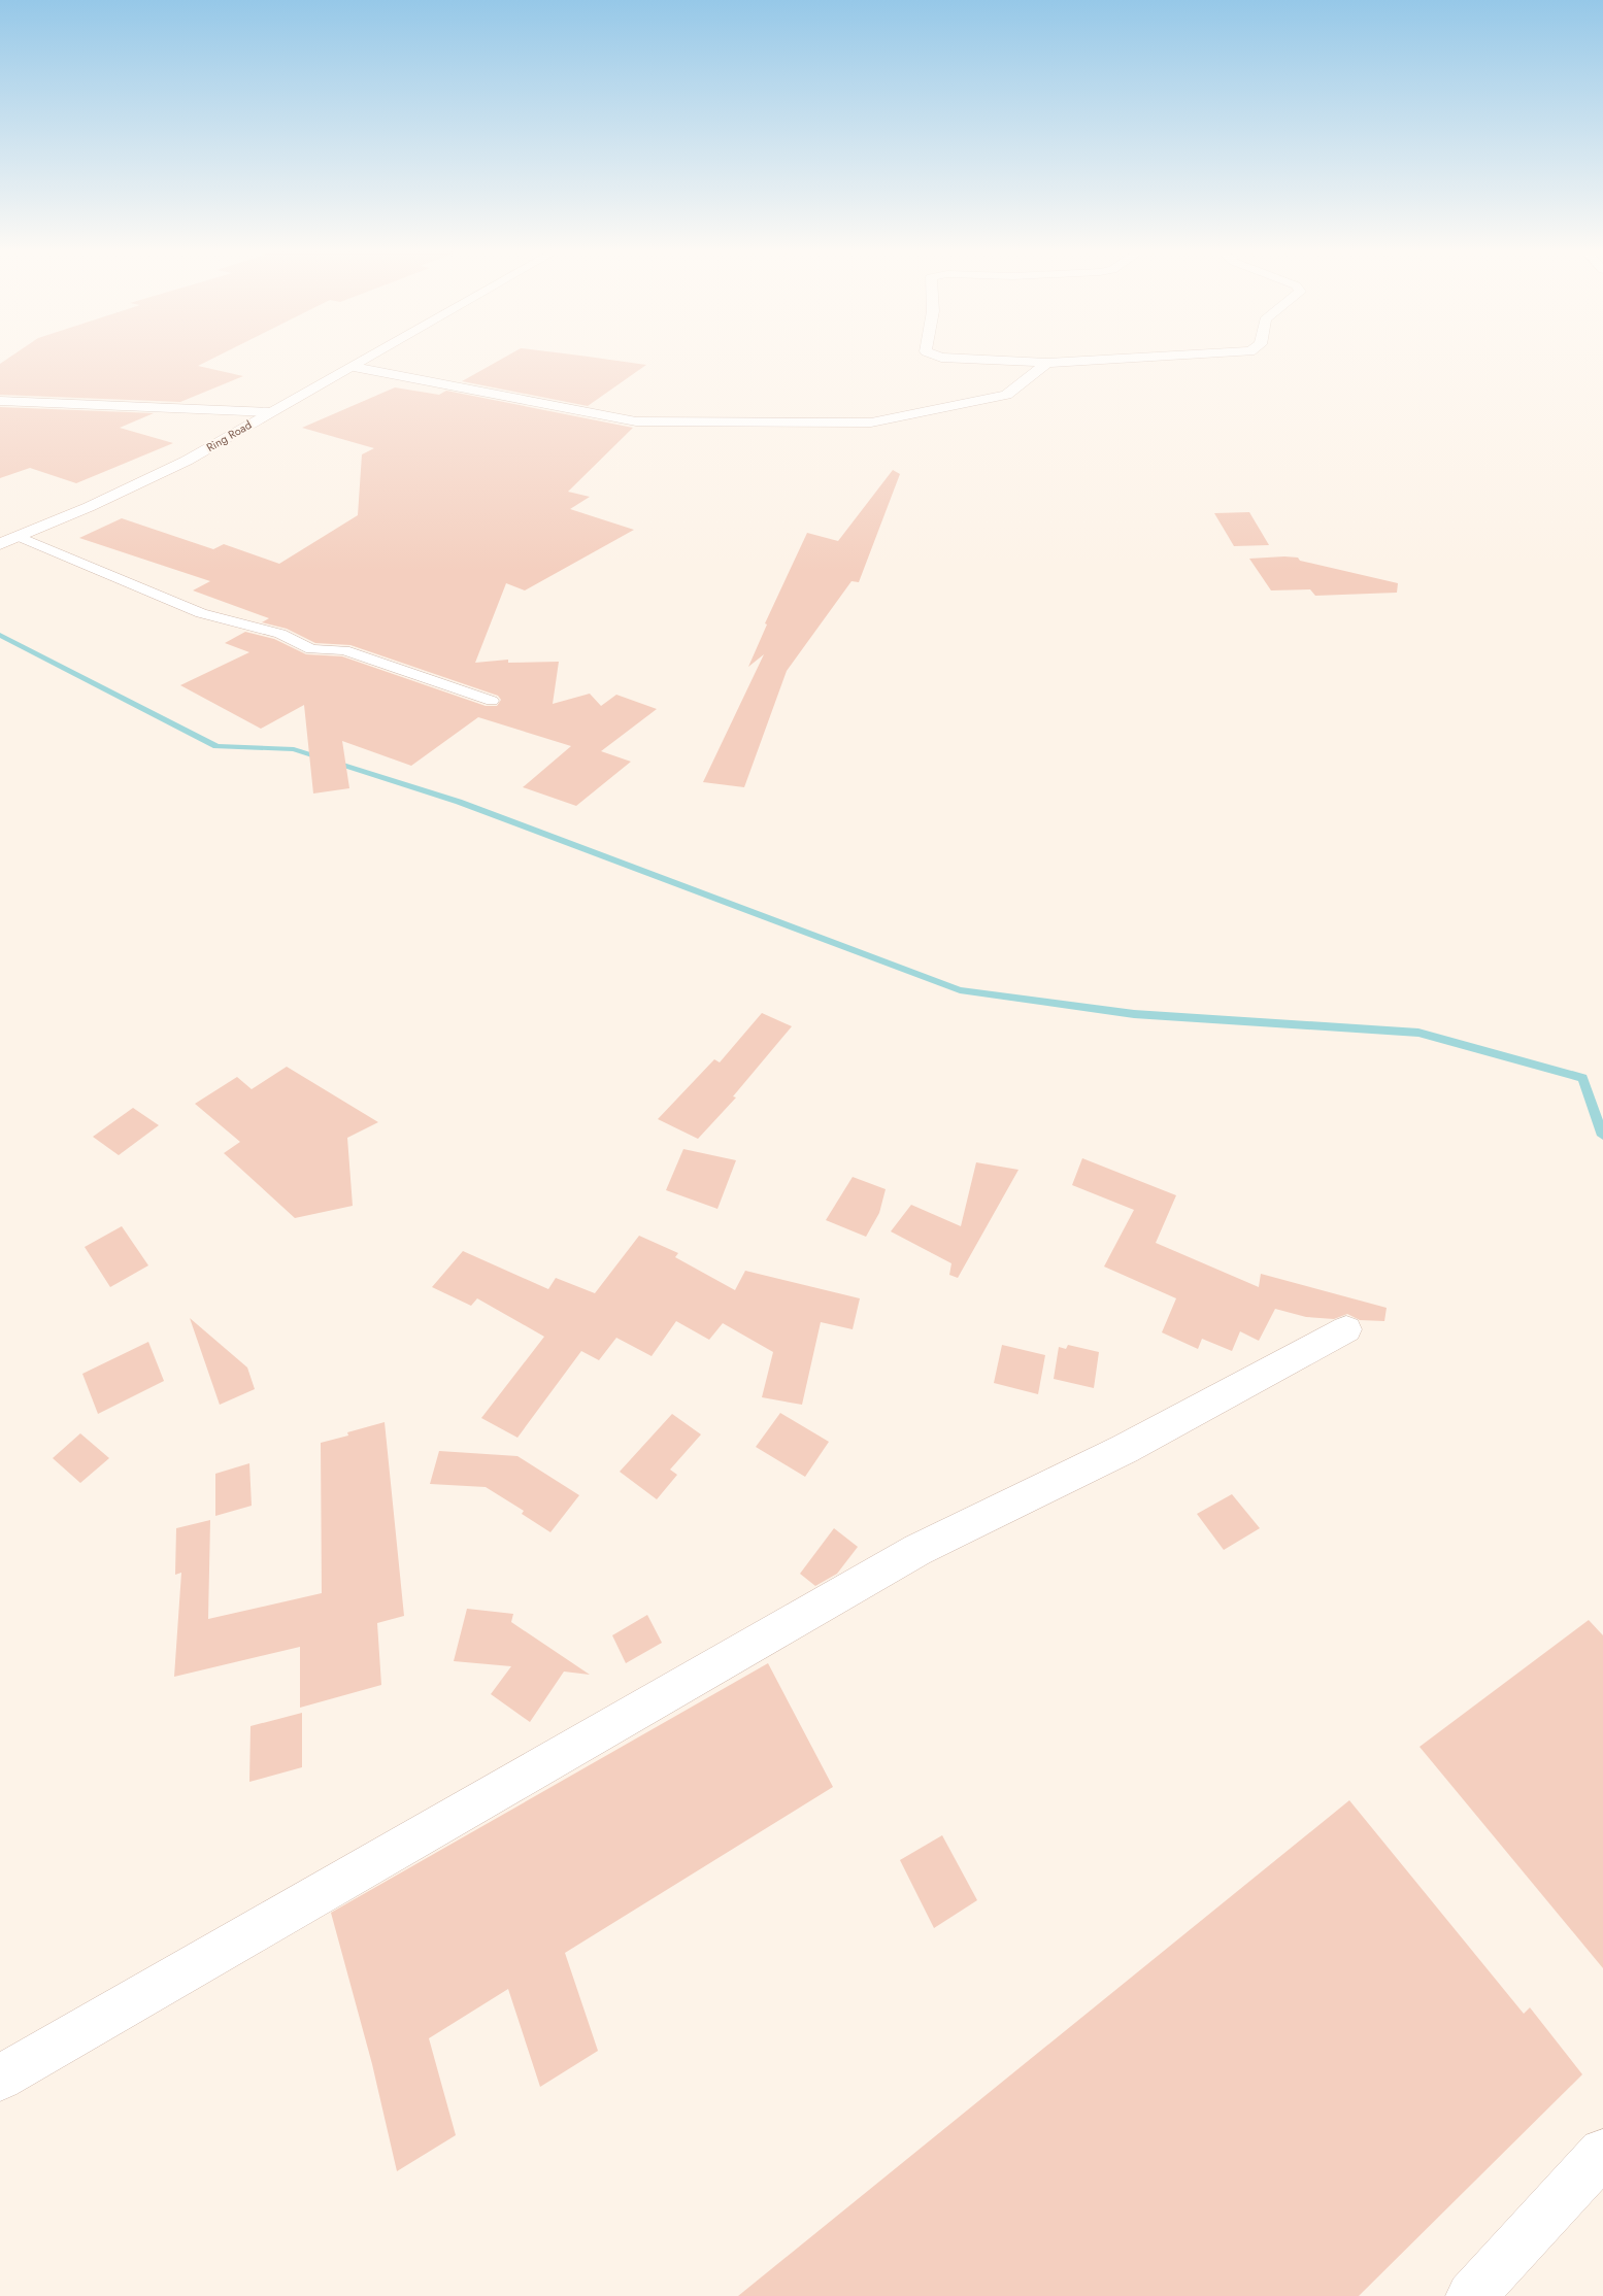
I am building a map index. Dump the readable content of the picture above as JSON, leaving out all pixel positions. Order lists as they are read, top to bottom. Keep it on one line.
{"streets":{"street":["Ring Road"]}}
